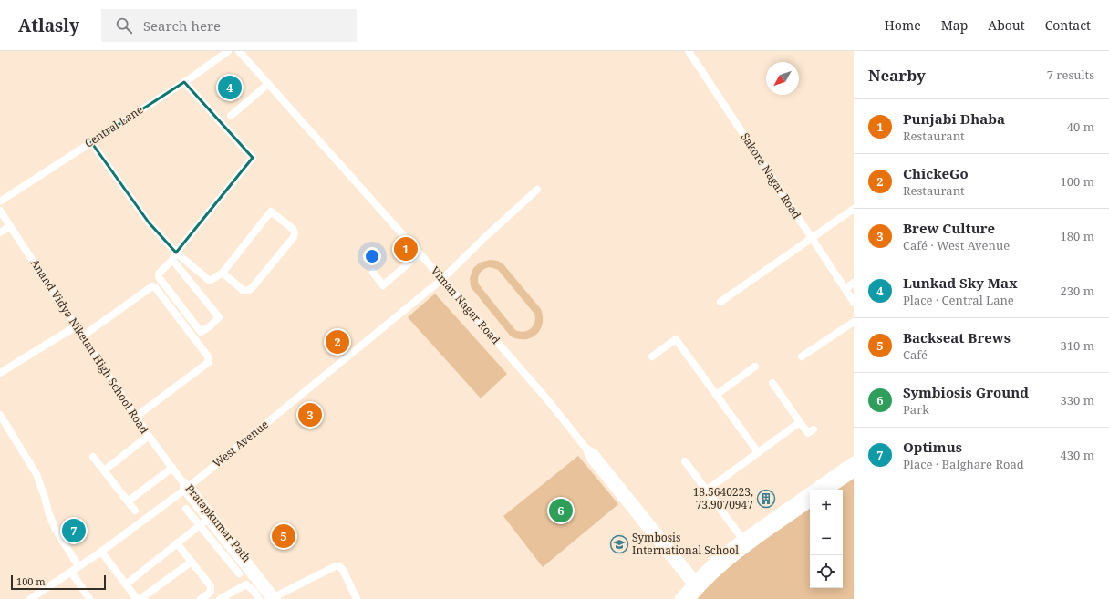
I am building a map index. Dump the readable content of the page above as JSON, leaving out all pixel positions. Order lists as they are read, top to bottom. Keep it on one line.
{"streets":{"street":["Central Lane","Sakore Nagar Road","Viman Nagar Road","Anand Vidya Niketan High School Road","West Avenue","Pratapkumar Path"]},"crossings":[["Viman Nagar Road","West Avenue"],["Anand Vidya Niketan High School Road","Pratapkumar Path"],["West Avenue","Pratapkumar Path"]],"places":{"building":["18.5640223, 73.9070947"],"school or university":["Symbosis International School"]},"scale_bar":"100 m","north":"bottom left","page":{"header":"Atlasly","search":"Search here","nav":["Home","Map","About","Contact"],"heading":["Nearby","7 results"],"pins":["4","1","2","3","6","7","5"],"list":[{"mark":"1","name":"Punjabi Dhaba","note":"Restaurant","value":"40 m"},{"mark":"2","name":"ChickeGo","note":"Restaurant","value":"100 m"},{"mark":"3","name":"Brew Culture","note":"Café · West Avenue","value":"180 m"},{"mark":"4","name":"Lunkad Sky Max","note":"Place · Central Lane","value":"230 m"},{"mark":"5","name":"Backseat Brews","note":"Café","value":"310 m"},{"mark":"6","name":"Symbiosis Ground","note":"Park","value":"330 m"},{"mark":"7","name":"Optimus","note":"Place · Balghare Road","value":"430 m"}],"map_buttons":["+","−"],"scale":"100 m"}}
